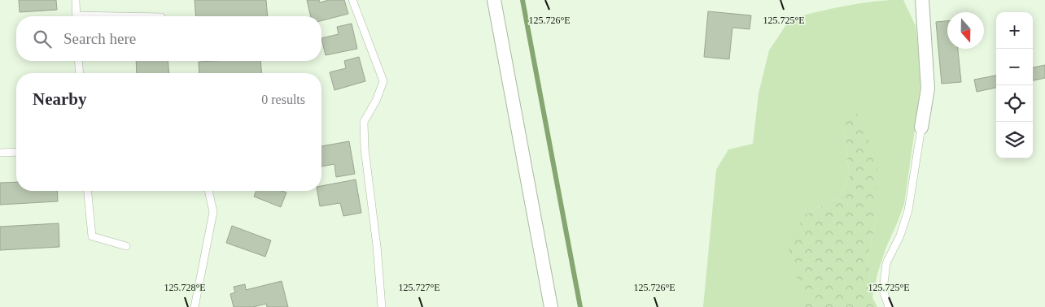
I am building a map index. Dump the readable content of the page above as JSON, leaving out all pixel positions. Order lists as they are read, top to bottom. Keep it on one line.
{"north":"bottom","page":{"map_buttons":["+","−"],"search":"Search here","heading":["Nearby","0 results"]},"coordinates":["125.726°E","125.725°E","125.728°E","125.727°E"]}
